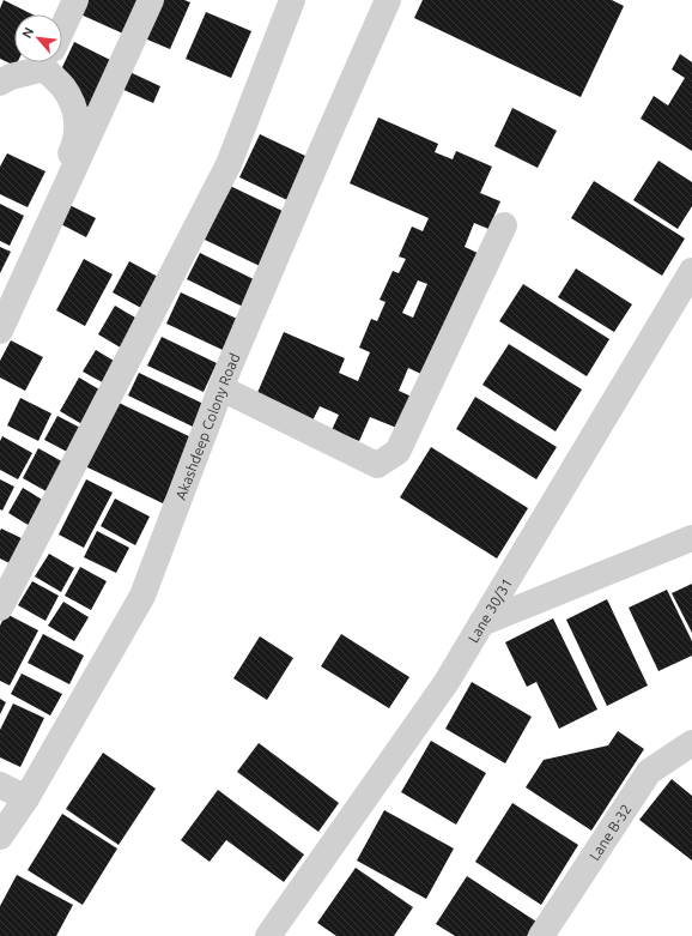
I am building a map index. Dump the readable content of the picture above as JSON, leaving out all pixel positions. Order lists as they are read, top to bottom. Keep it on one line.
{"streets":{"street":["Akashdeep Colony Road","Lane 30/31","Lane B-32"]},"north":"top left"}
